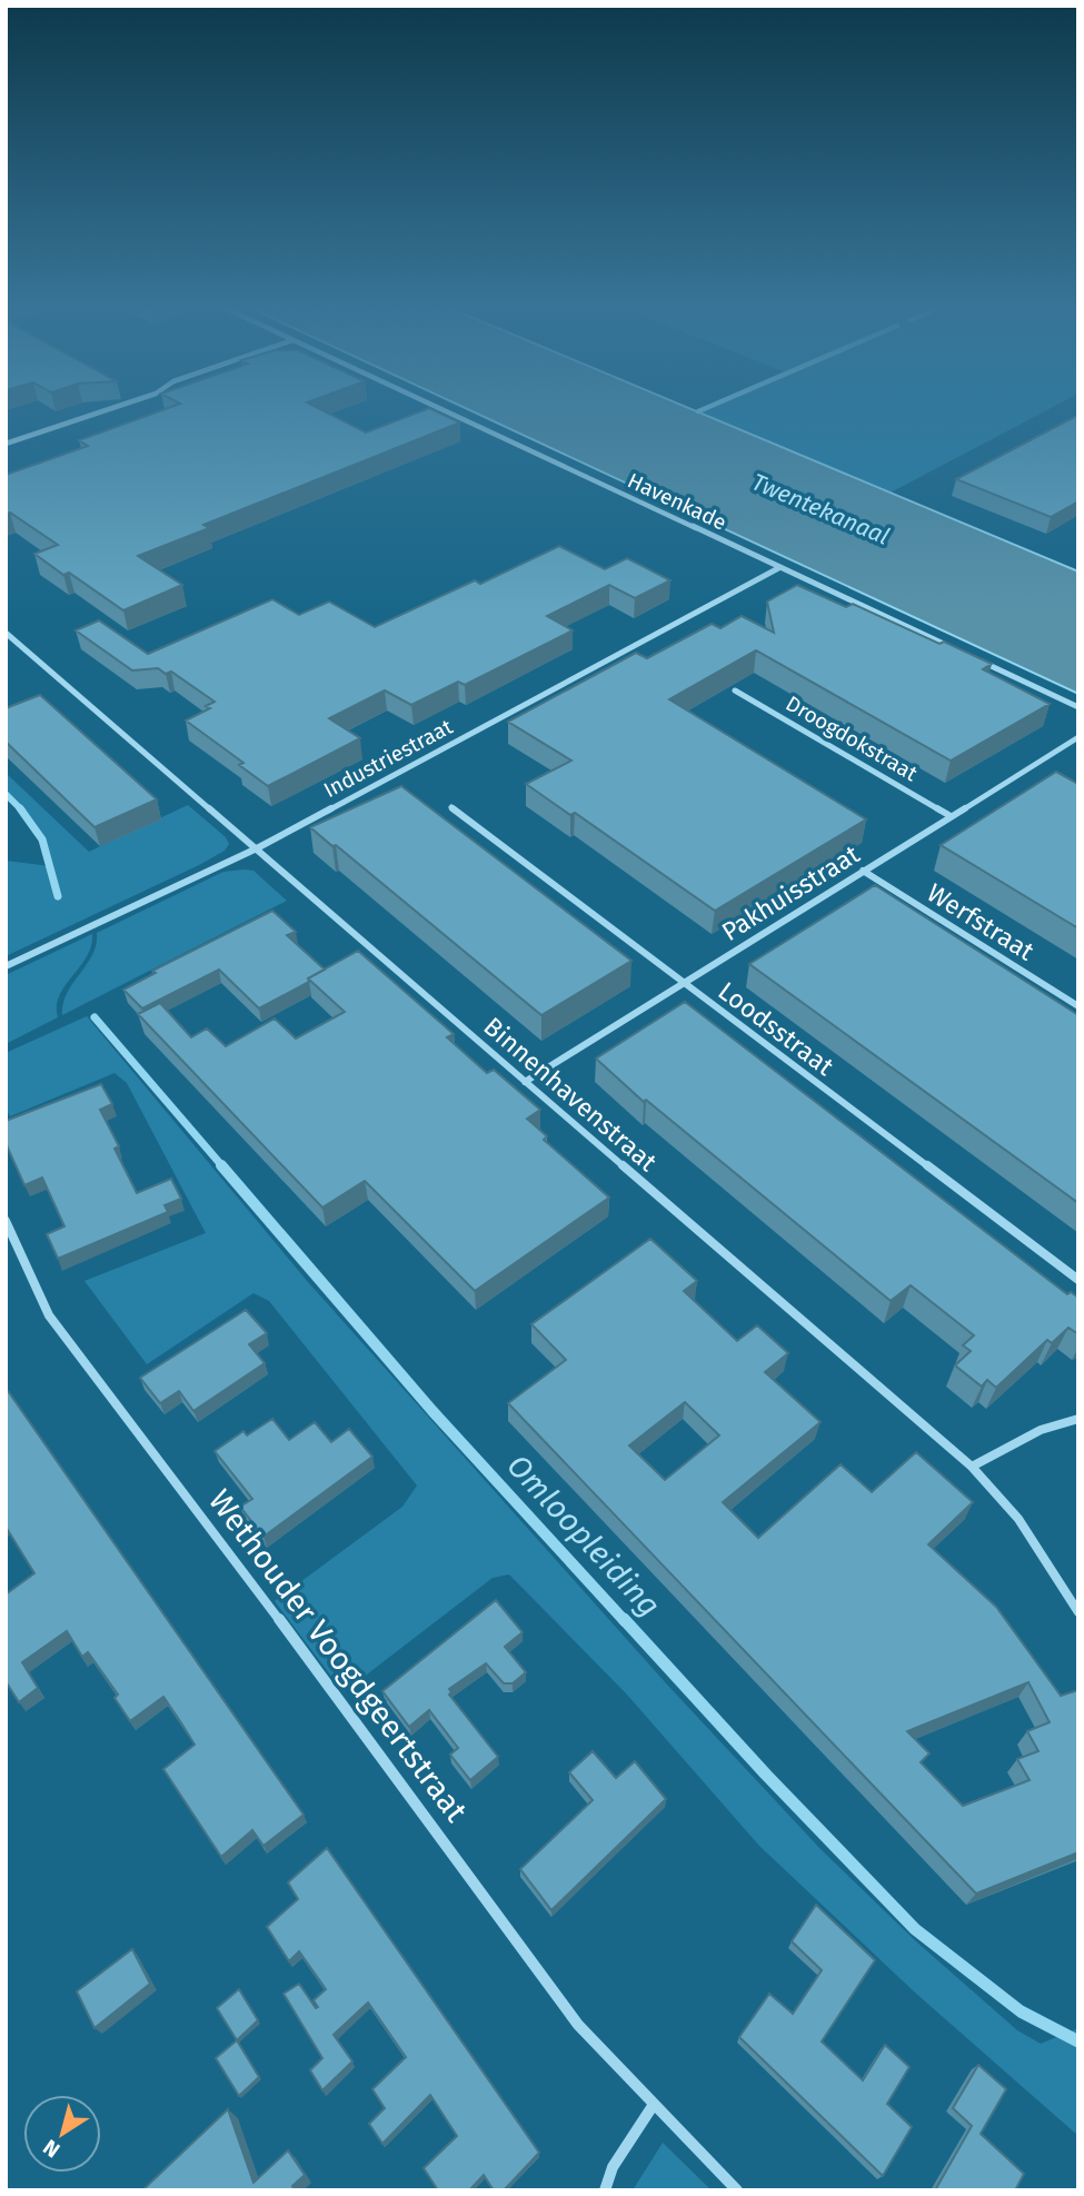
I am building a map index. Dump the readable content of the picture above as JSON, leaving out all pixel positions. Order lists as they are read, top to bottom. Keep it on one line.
{"streets":{"street":["Havenkade","Droogdokstraat","Industriestraat","Pakhuisstraat","Werfstraat","Loodsstraat","Binnenhavenstraat","Wethouder Voogdgeertstraat"]},"crossings":[["Havenkade","Industriestraat"],["Droogdokstraat","Pakhuisstraat"],["Industriestraat","Binnenhavenstraat"],["Pakhuisstraat","Werfstraat"],["Pakhuisstraat","Loodsstraat"],["Pakhuisstraat","Binnenhavenstraat"]],"water":["Twentekanaal","Omloopleiding"],"north":"bottom left"}
